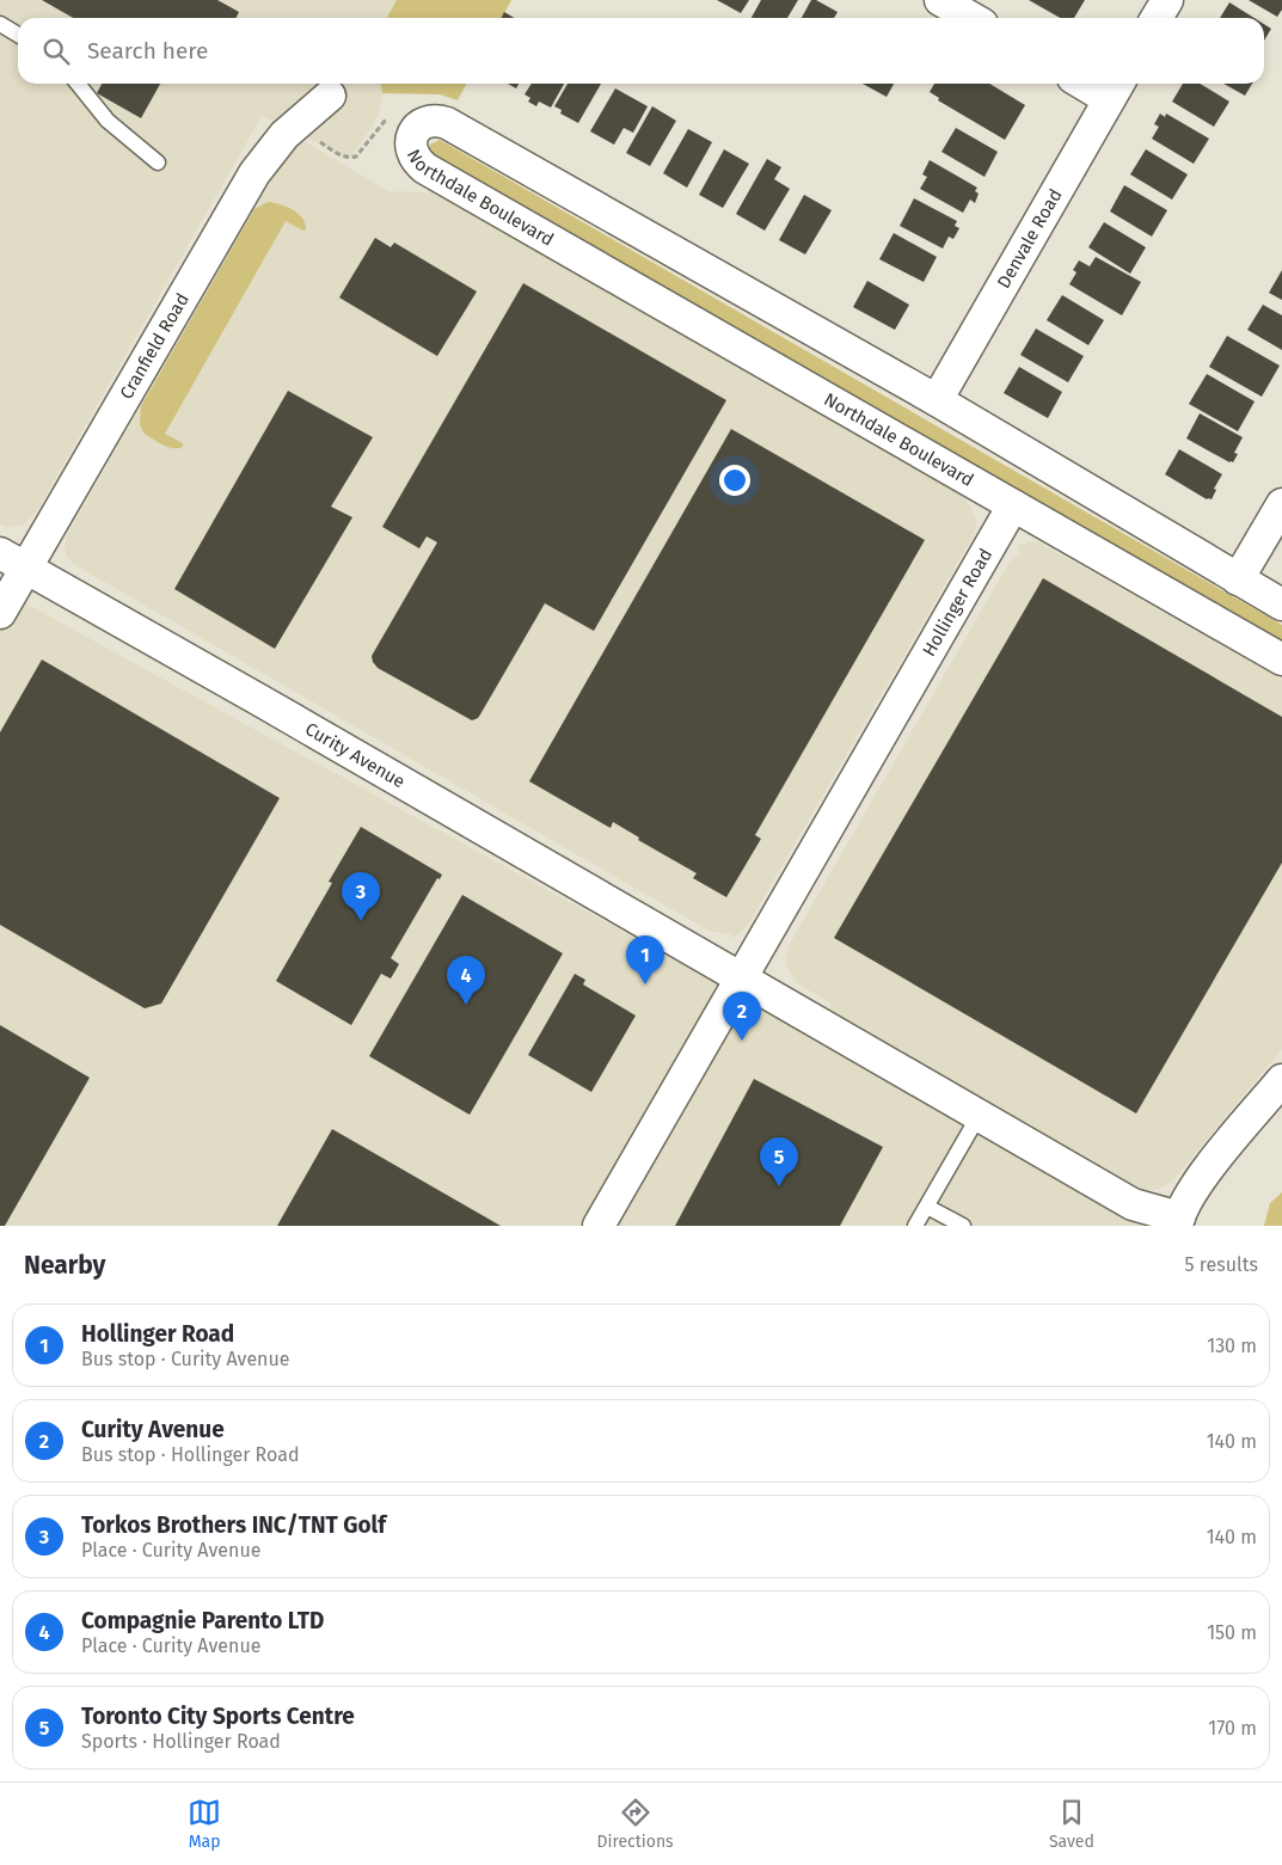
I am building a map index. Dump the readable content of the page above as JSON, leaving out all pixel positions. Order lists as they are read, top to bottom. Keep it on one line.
{"streets":{"street":["Northdale Boulevard","Denvale Road","Cranfield Road","Hollinger Road","Curity Avenue"]},"crossings":[["Northdale Boulevard","Denvale Road"],["Northdale Boulevard","Hollinger Road"],["Cranfield Road","Curity Avenue"],["Hollinger Road","Curity Avenue"]],"page":{"search":"Search here","pins":["3","1","4","2","5"],"heading":["Nearby","5 results"],"list":[{"mark":"1","name":"Hollinger Road","note":"Bus stop · Curity Avenue","value":"130 m"},{"mark":"2","name":"Curity Avenue","note":"Bus stop · Hollinger Road","value":"140 m"},{"mark":"3","name":"Torkos Brothers INC/TNT Golf","note":"Place · Curity Avenue","value":"140 m"},{"mark":"4","name":"Compagnie Parento LTD","note":"Place · Curity Avenue","value":"150 m"},{"mark":"5","name":"Toronto City Sports Centre","note":"Sports · Hollinger Road","value":"170 m"}],"nav":["Map","Directions","Saved"]}}
